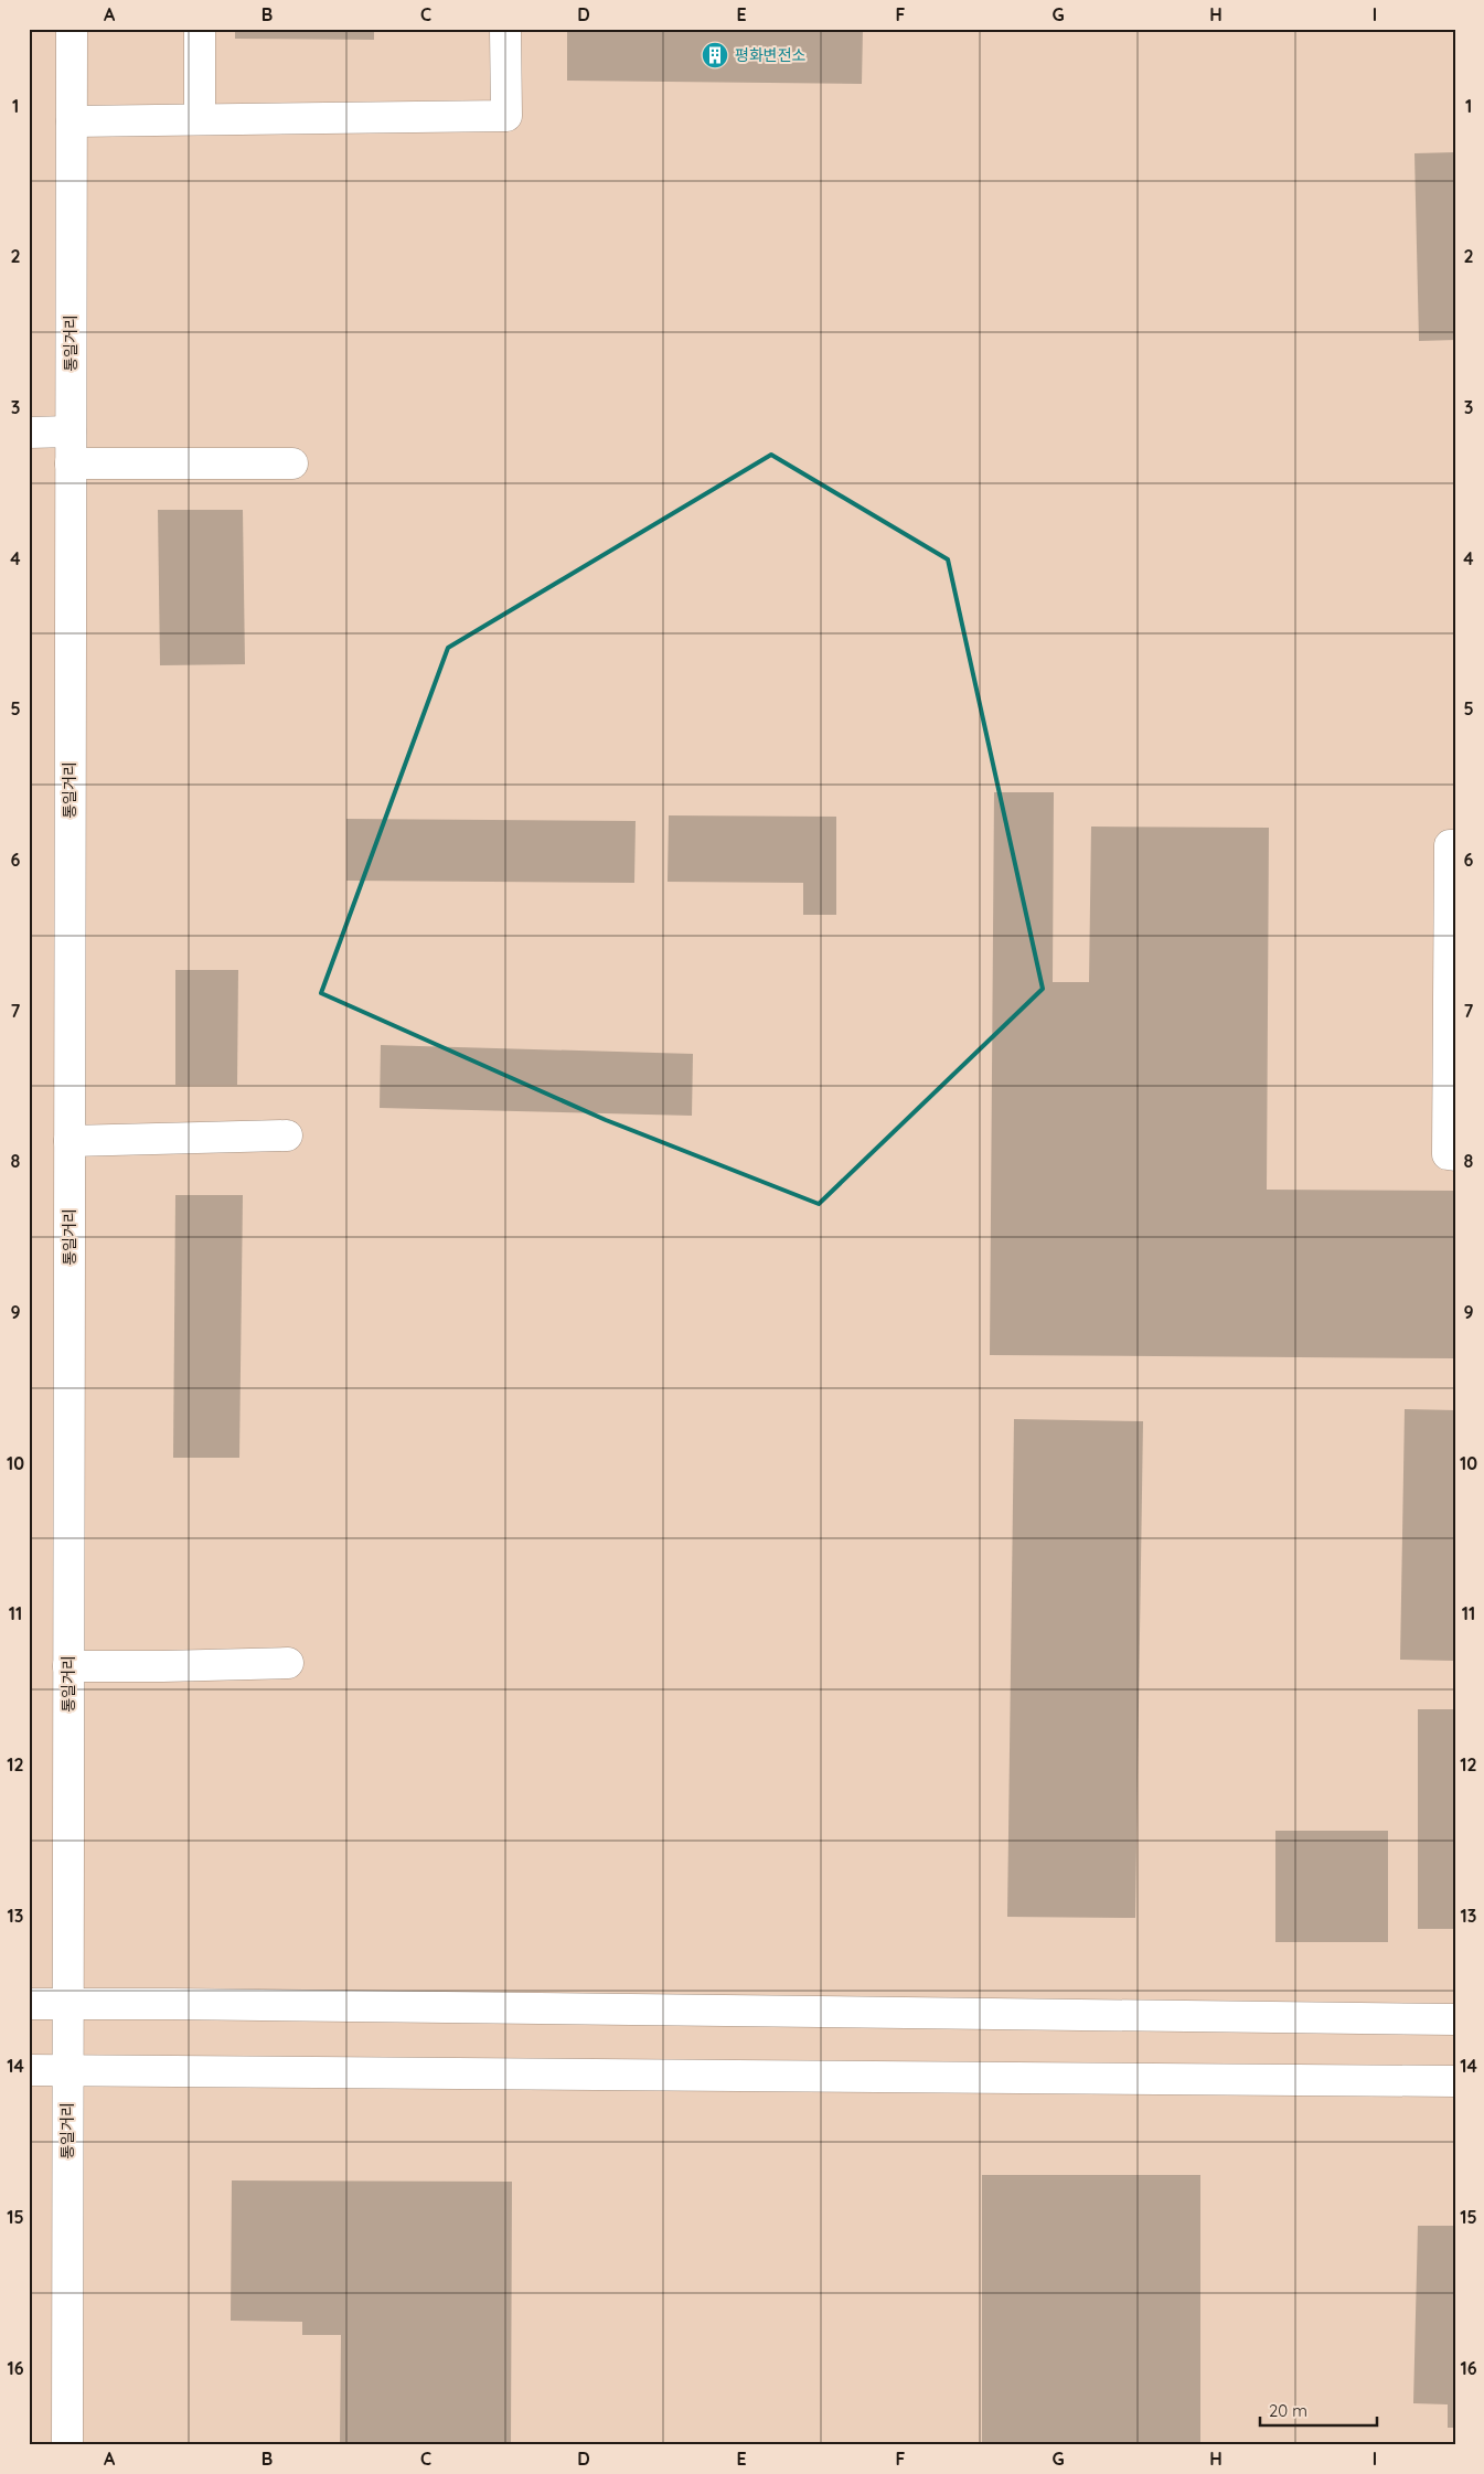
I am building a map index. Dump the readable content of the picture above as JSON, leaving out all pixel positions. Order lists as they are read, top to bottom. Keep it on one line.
{"streets":{"street":["통일거리"]},"places":{"building":["평화변전소"]},"scale_bar":"20 m","grid":{"columns":["A","B","C","D","E","F","G","H","I"],"rows":["1","2","3","4","5","6","7","8","9","10","11","12","13","14","15","16"]}}
